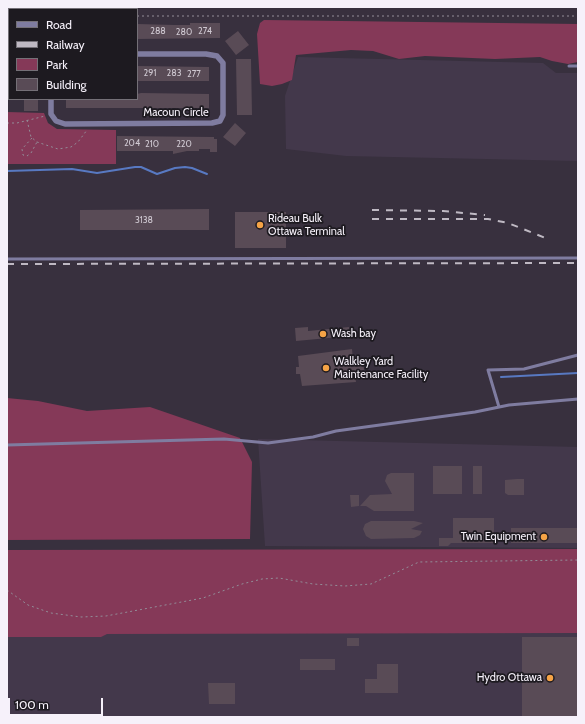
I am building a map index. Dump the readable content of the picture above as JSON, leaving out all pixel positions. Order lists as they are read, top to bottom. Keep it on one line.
{"streets":{"street":["Macoun Circle"]},"places":["Rideau Bulk Ottawa Terminal","Wash bay","Walkley Yard Maintenance Facility","Twin Equipment","Hydro Ottawa"],"house_numbers":["288","274","280","291","283","277","204","210","220","3138"],"legend":["Road","Railway","Park","Building"],"scale_bar":"100 m"}
